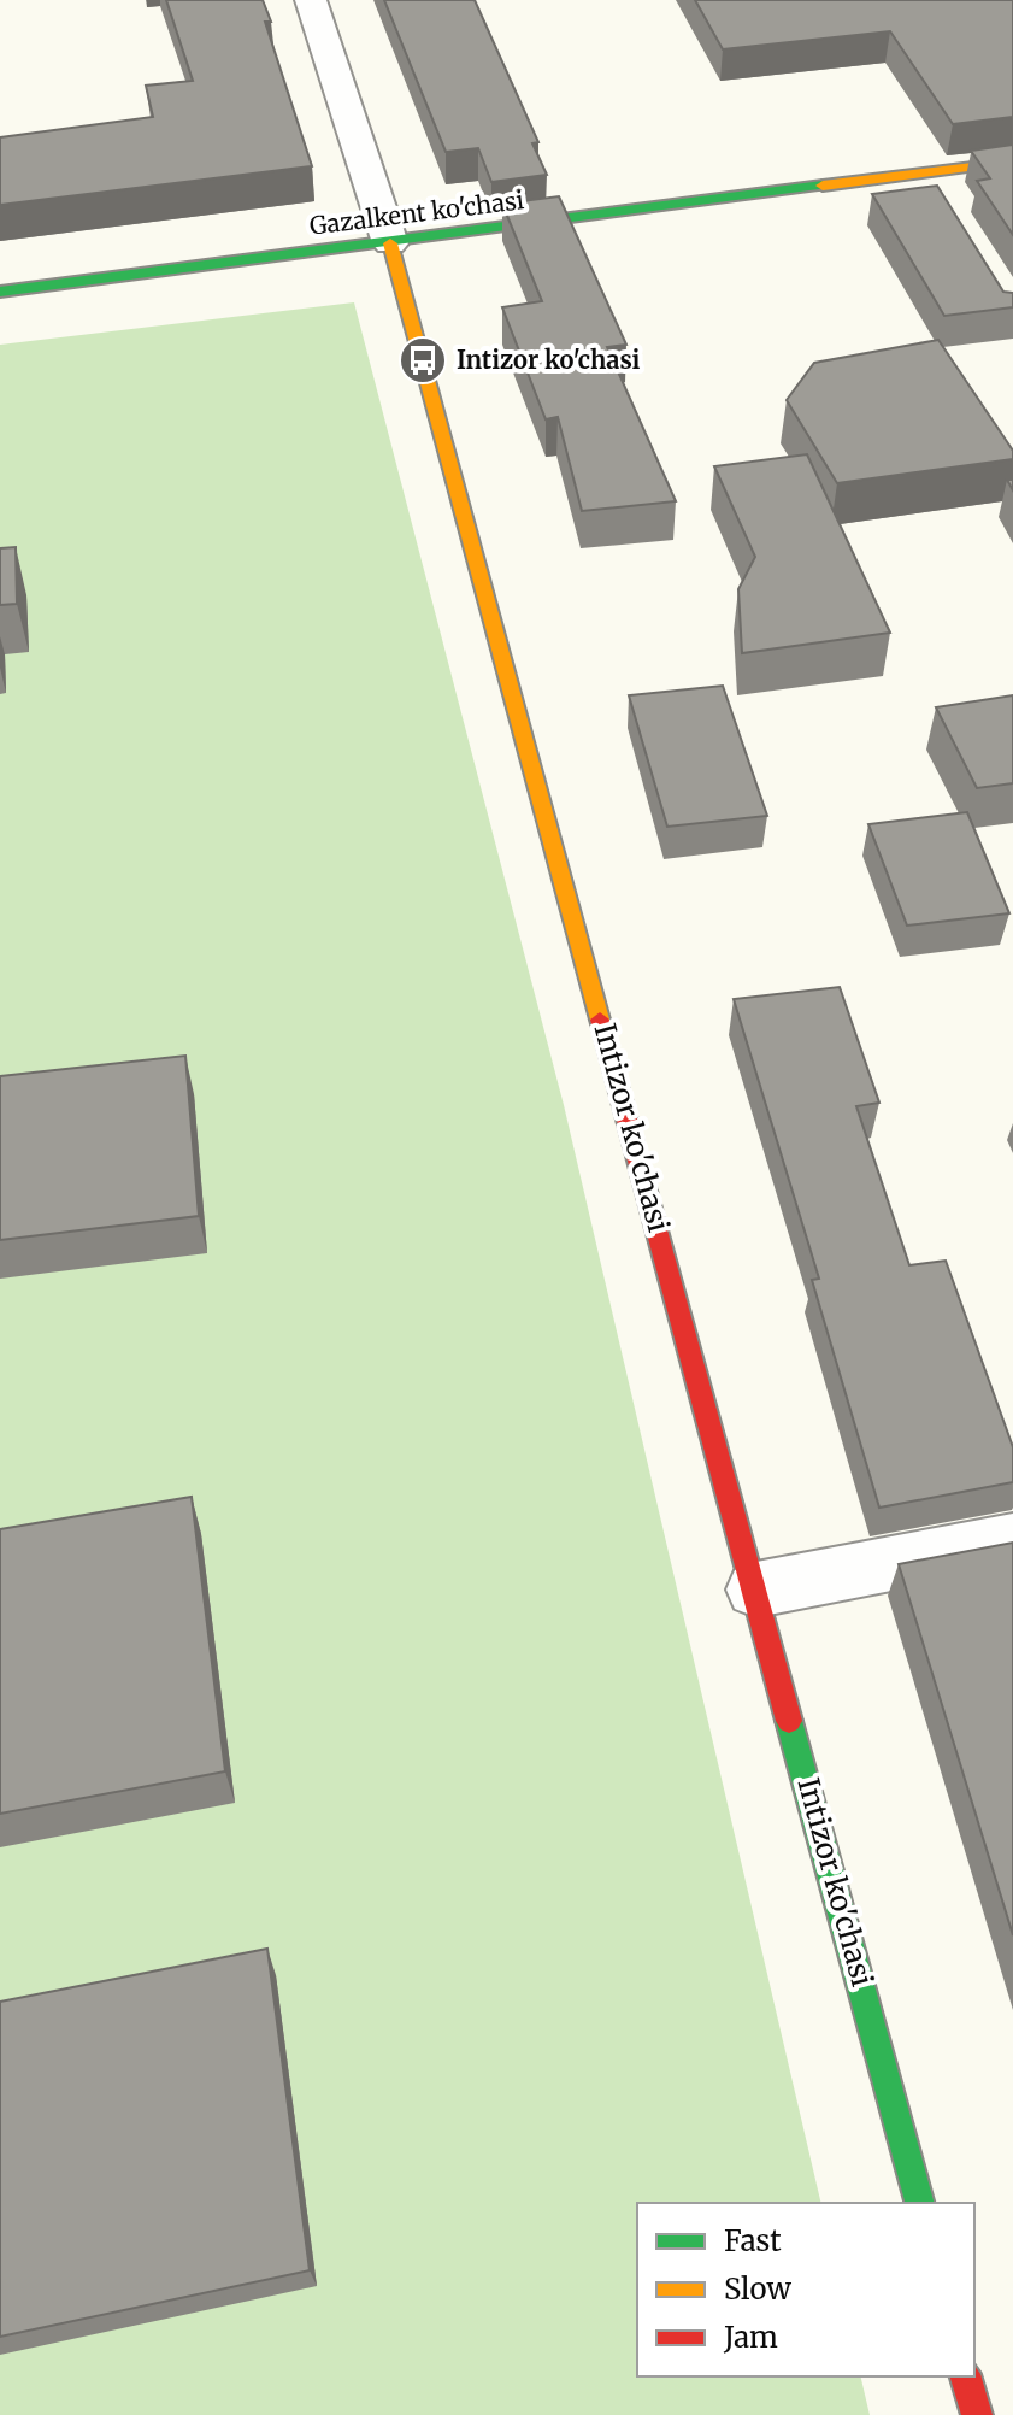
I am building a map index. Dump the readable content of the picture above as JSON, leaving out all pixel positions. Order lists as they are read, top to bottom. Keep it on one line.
{"streets":{"street":["Gazalkent ko'chasi","Intizor ko'chasi"]},"crossings":[["Gazalkent ko'chasi","Intizor ko'chasi"]],"places":{"bus stop":["Intizor ko'chasi"]},"legend":["Fast","Slow","Jam"]}
